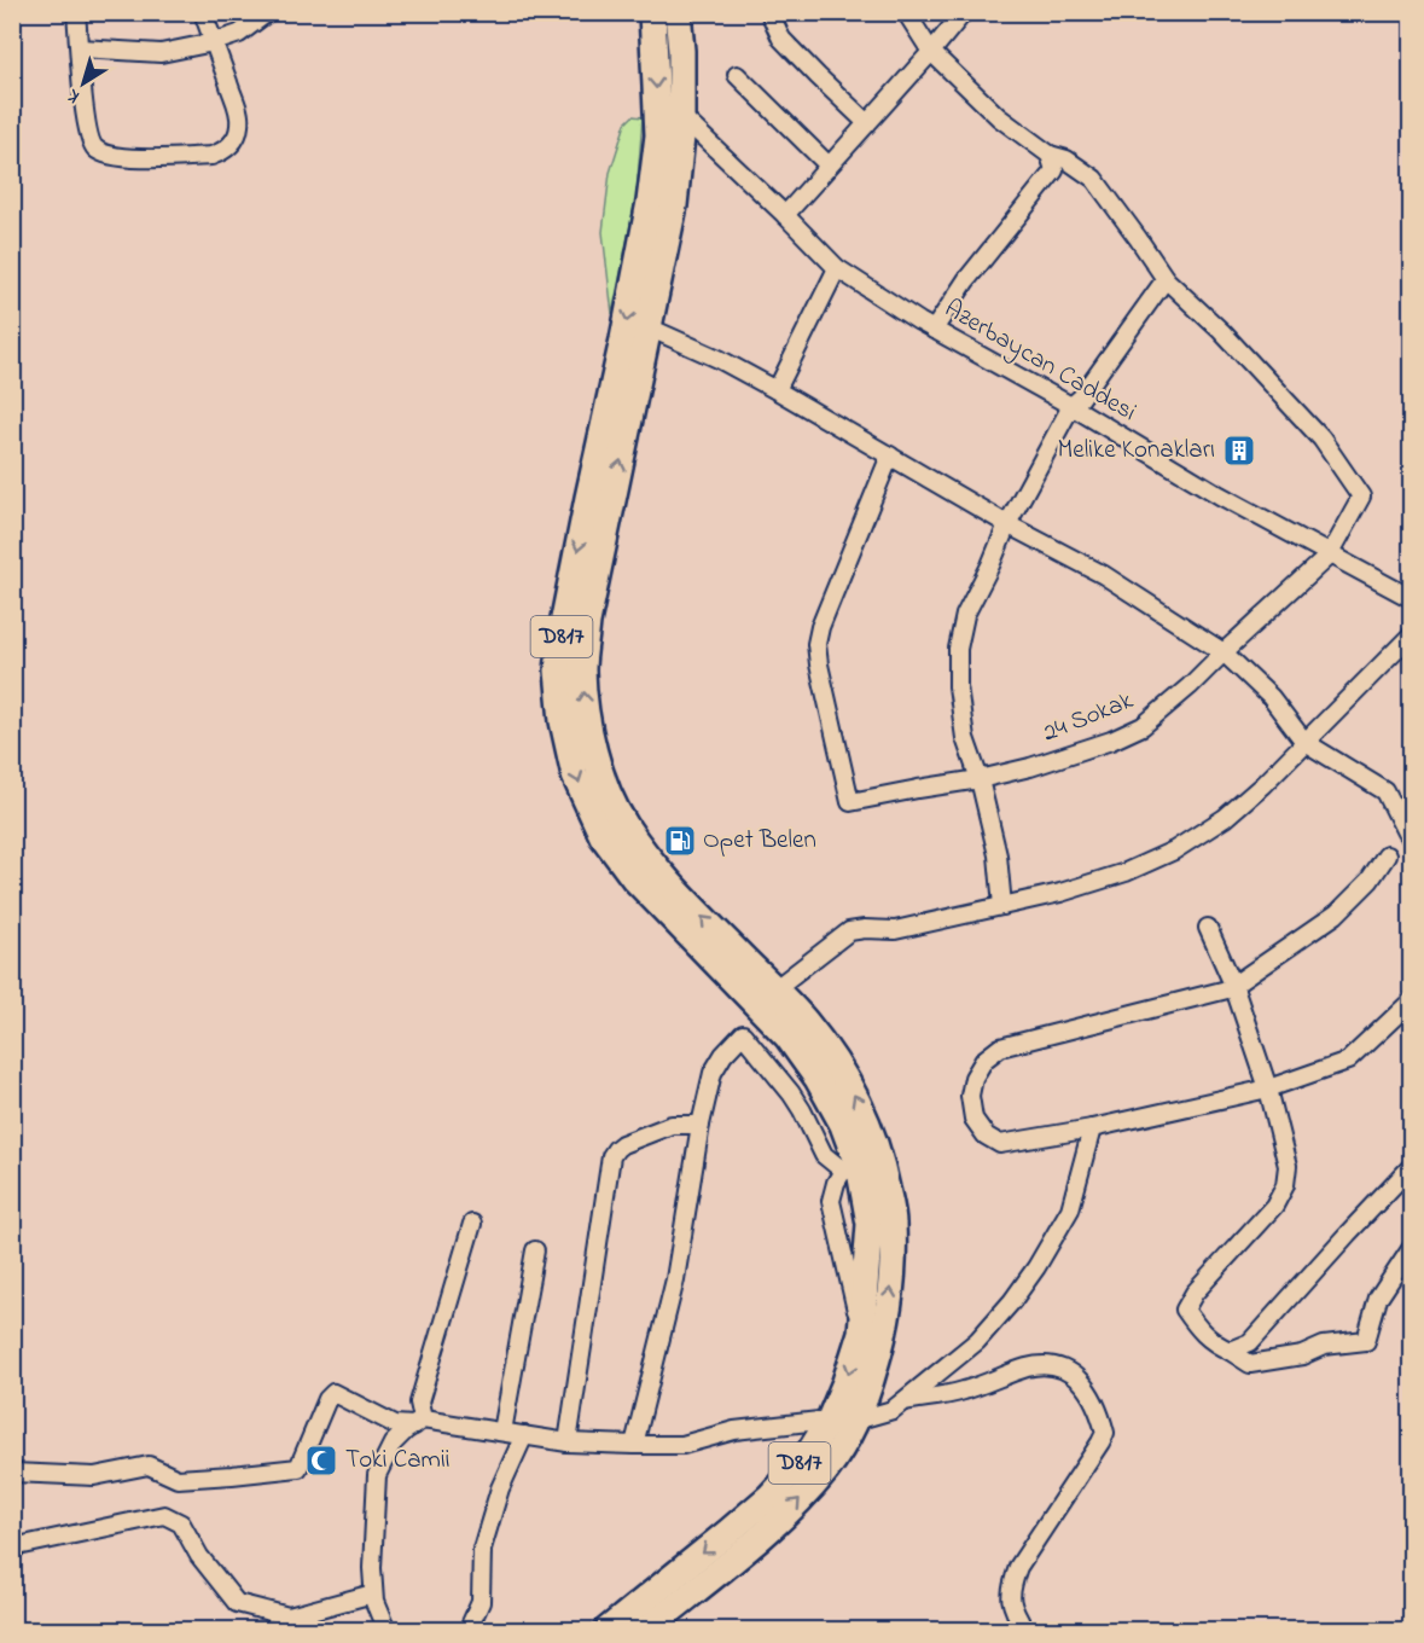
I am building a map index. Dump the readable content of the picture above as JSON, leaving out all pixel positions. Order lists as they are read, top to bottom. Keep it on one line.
{"streets":{"highway":["D817"],"street":["Azerbaycan Caddesi","24 Sokak"]},"crossings":[["Azerbaycan Caddesi","D817"],["Azerbaycan Caddesi","24 Sokak"]],"places":{"building":["Melike Konakları"],"fuel station":["Opet Belen"],"mosque":["Toki Camii"]},"north":"bottom left"}
